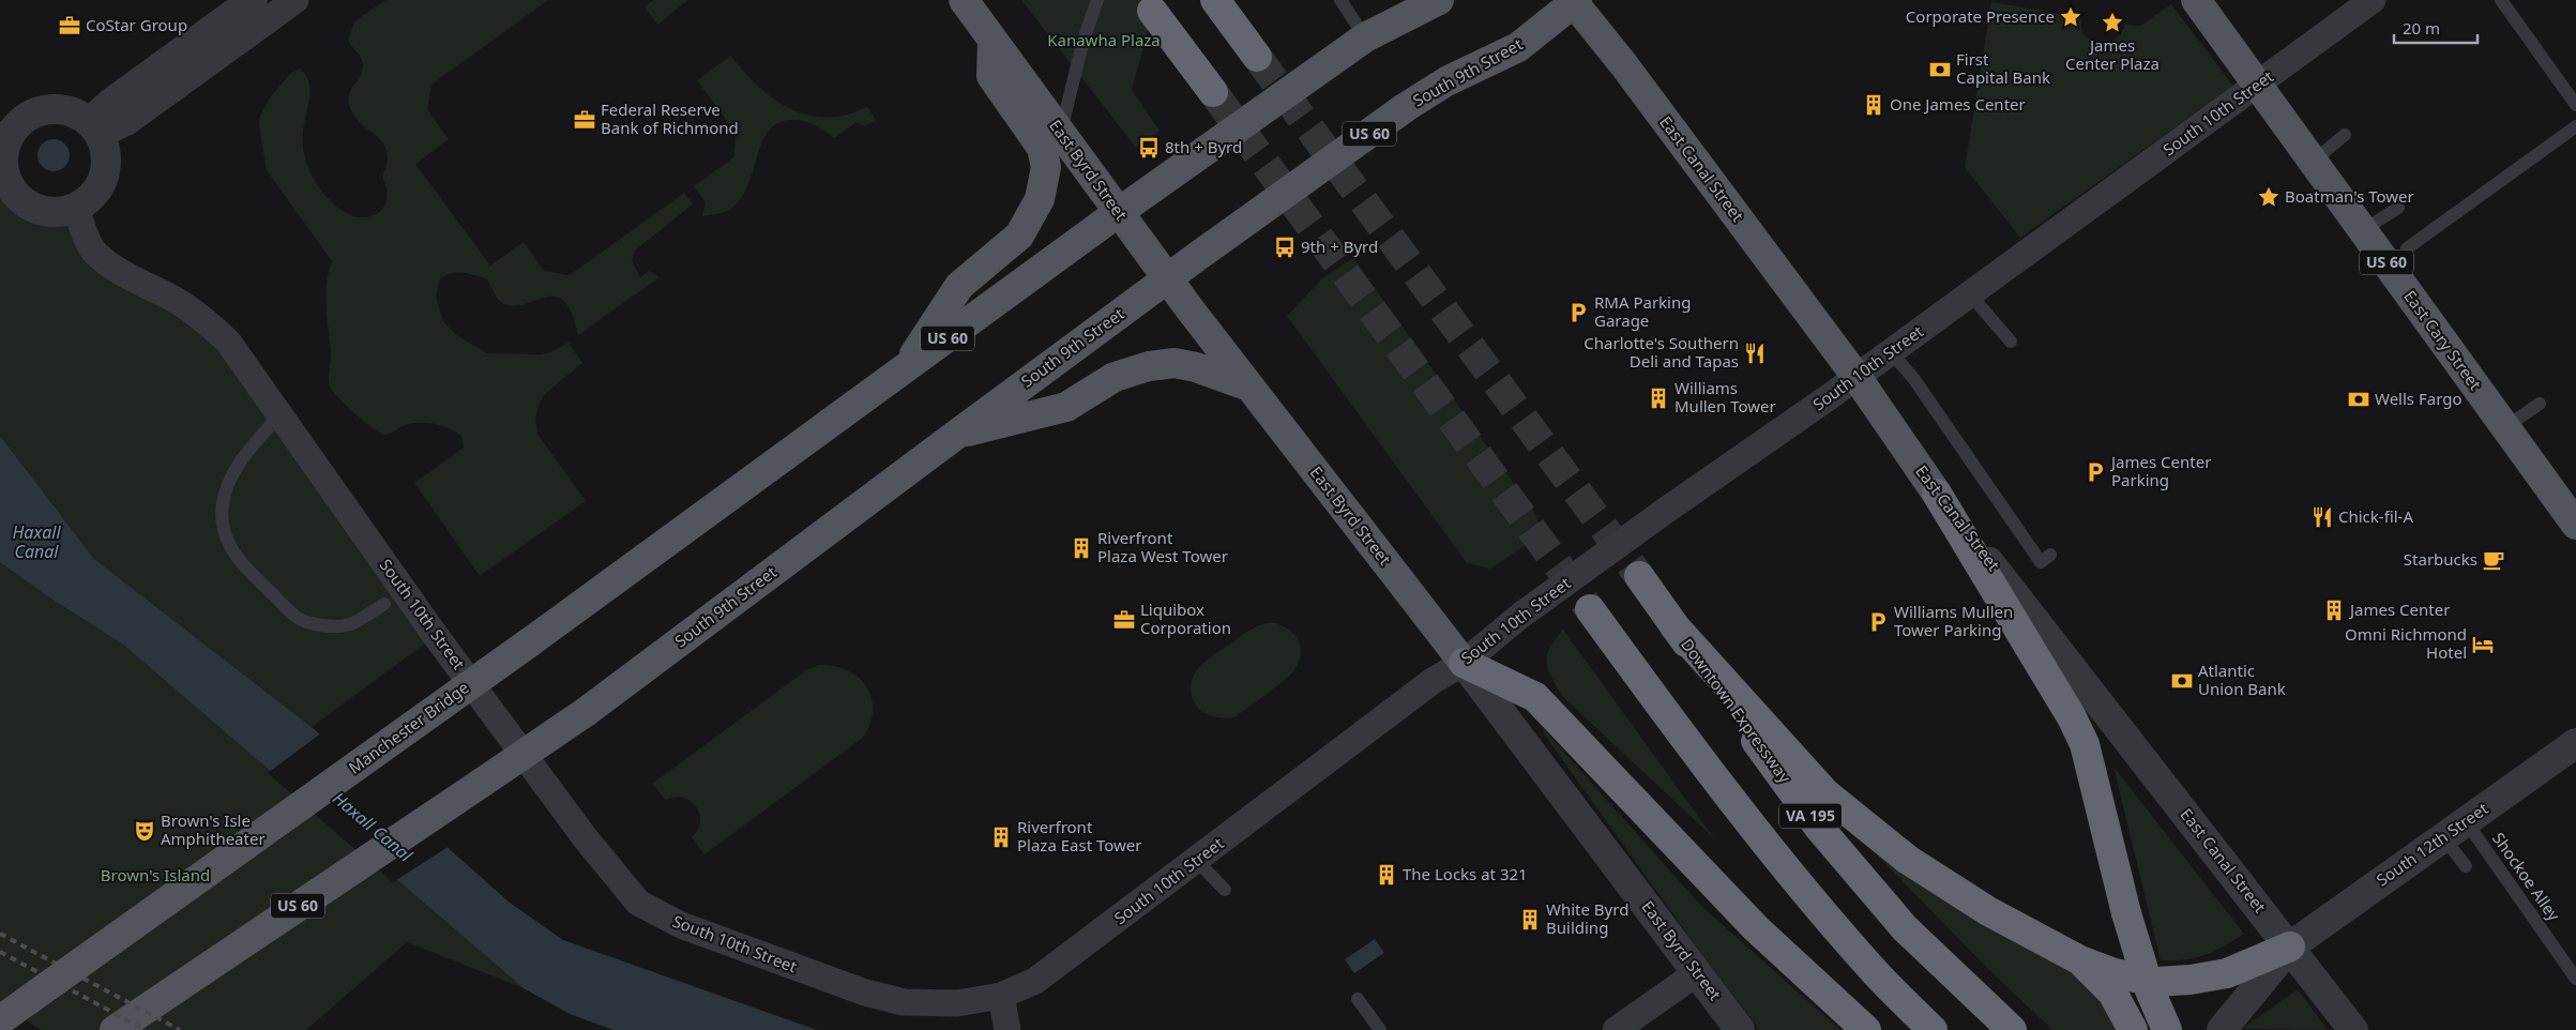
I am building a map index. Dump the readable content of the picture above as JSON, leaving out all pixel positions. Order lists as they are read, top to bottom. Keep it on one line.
{"streets":{"highway":["Downtown Expressway","VA 195"],"main road":["South 9th Street","US 60","East Canal Street","East Byrd Street","East Cary Street","Manchester Bridge"],"street":["South 10th Street","South 12th Street"],"lane":["Shockoe Alley"]},"crossings":[["South 9th Street","East Canal Street"],["South 9th Street","East Byrd Street"],["South 10th Street","East Canal Street"],["South 10th Street","East Byrd Street"],["South 10th Street","East Cary Street"],["US 60","East Byrd Street"],["US 60","Manchester Bridge"],["East Canal Street","South 12th Street"],["South 12th Street","Shockoe Alley"]],"water":["Haxall Canal"],"parks":["Kanawha Plaza","Brown's Island"],"places":{"place":["Corporate Presence","James Center Plaza","Boatman's Tower"],"office":["CoStar Group","Federal Reserve Bank of Richmond","Liquibox Corporation"],"bank":["First Capital Bank","Wells Fargo","Atlantic Union Bank"],"building":["One James Center","Williams Mullen Tower","Riverfront Plaza West Tower","James Center","Riverfront Plaza East Tower","The Locks at 321","White Byrd Building"],"bus stop":["8th + Byrd","9th + Byrd"],"parking":["RMA Parking Garage","James Center Parking","Williams Mullen Tower Parking"],"restaurant":["Charlotte's Southern Deli and Tapas","Chick-fil-A"],"cafe":["Starbucks"],"hotel":["Omni Richmond Hotel"],"theatre":["Brown's Isle Amphitheater"]},"scale_bar":"20 m"}
